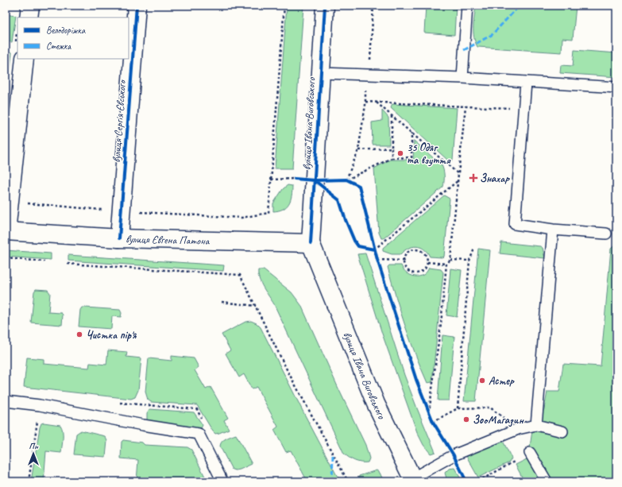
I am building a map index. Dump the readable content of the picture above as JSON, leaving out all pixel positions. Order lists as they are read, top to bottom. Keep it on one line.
{"streets":{"main road":["вулиця Сергія Євського","вулиця Івана Виговського","вулиця Євгена Патона"]},"crossings":[["вулиця Сергія Євського","вулиця Євгена Патона"],["вулиця Івана Виговського","вулиця Євгена Патона"]],"places":{"other":["35 Одяг та взуття","Чистка пір'я","Астер","ЗооМагазин"],"health":["Знахар"]},"legend":["Велодоріжка","Стежка"],"north":"top"}
